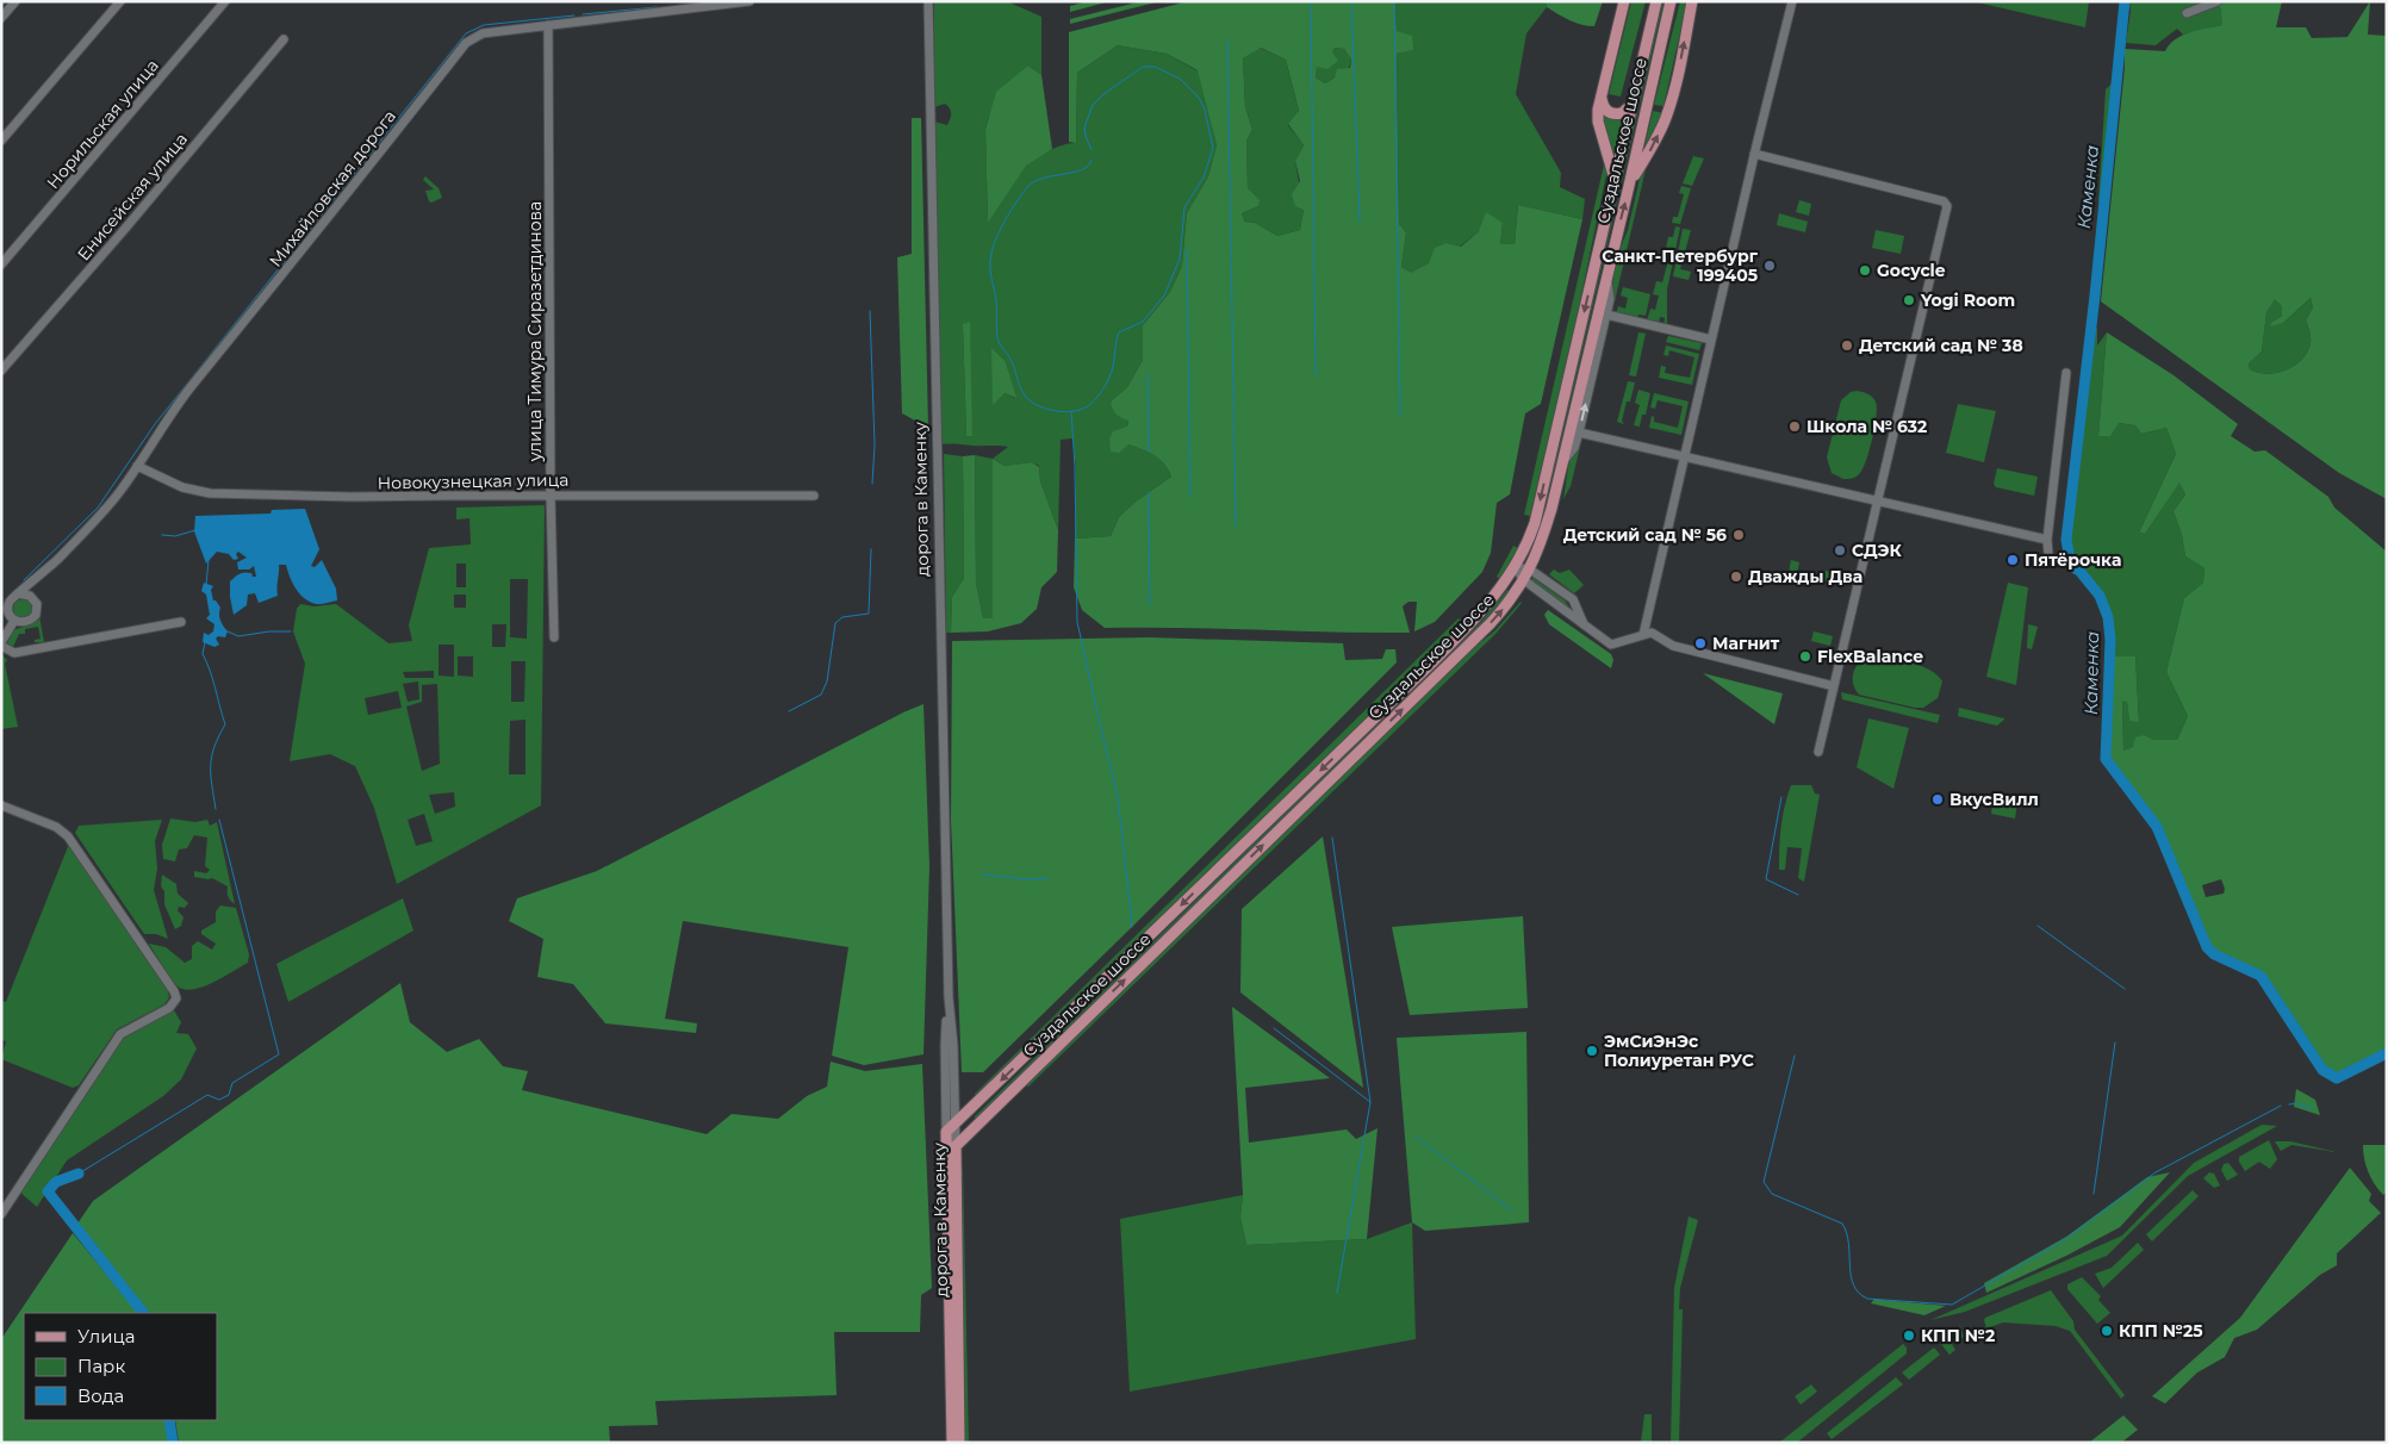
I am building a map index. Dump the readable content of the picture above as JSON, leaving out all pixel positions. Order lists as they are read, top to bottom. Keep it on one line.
{"streets":{"main road":["Суздальское шоссе","дорога в Каменку"],"street":["Норильская улица","Михайловская дорога","Енисейская улица","улица Тимура Сиразетдинова","Новокузнецкая улица"]},"crossings":[["Суздальское шоссе","дорога в Каменку"],["Михайловская дорога","улица Тимура Сиразетдинова"],["Михайловская дорога","Новокузнецкая улица"],["улица Тимура Сиразетдинова","Новокузнецкая улица"]],"water":["Каменка"],"places":["Санкт-Петербург 199405","Gocycle","Yogi Room","Детский сад № 38","Школа № 632","Детский сад № 56","СДЭК","Пятёрочка","Дважды Два","Магнит","FlexBalance","ВкусВилл","ЭмСиЭнЭс Полиуретан РУС","КПП №25","КПП №2"],"legend":["Улица","Парк","Вода"]}
